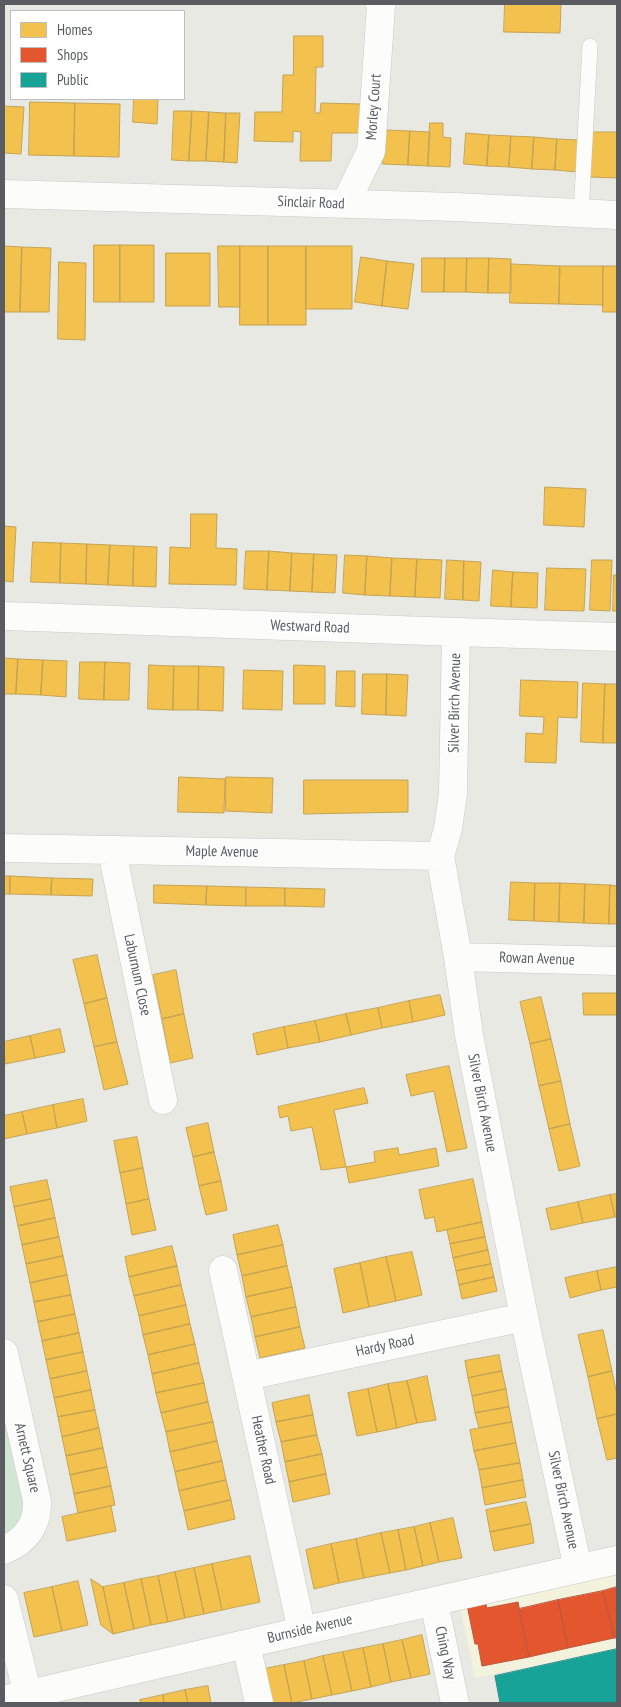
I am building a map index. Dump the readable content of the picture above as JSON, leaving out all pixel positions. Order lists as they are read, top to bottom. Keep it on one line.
{"streets":{"street":["Morley Court","Sinclair Road","Westward Road","Silver Birch Avenue","Maple Avenue","Rowan Avenue","Laburnum Close","Hardy Road","Heather Road","Arnett Square","Burnside Avenue","Ching Way"]},"crossings":[["Morley Court","Sinclair Road"],["Westward Road","Silver Birch Avenue"],["Silver Birch Avenue","Maple Avenue"],["Silver Birch Avenue","Rowan Avenue"],["Silver Birch Avenue","Hardy Road"],["Silver Birch Avenue","Burnside Avenue"],["Maple Avenue","Laburnum Close"],["Hardy Road","Heather Road"],["Heather Road","Burnside Avenue"],["Burnside Avenue","Ching Way"]],"legend":["Homes","Shops","Public"]}
